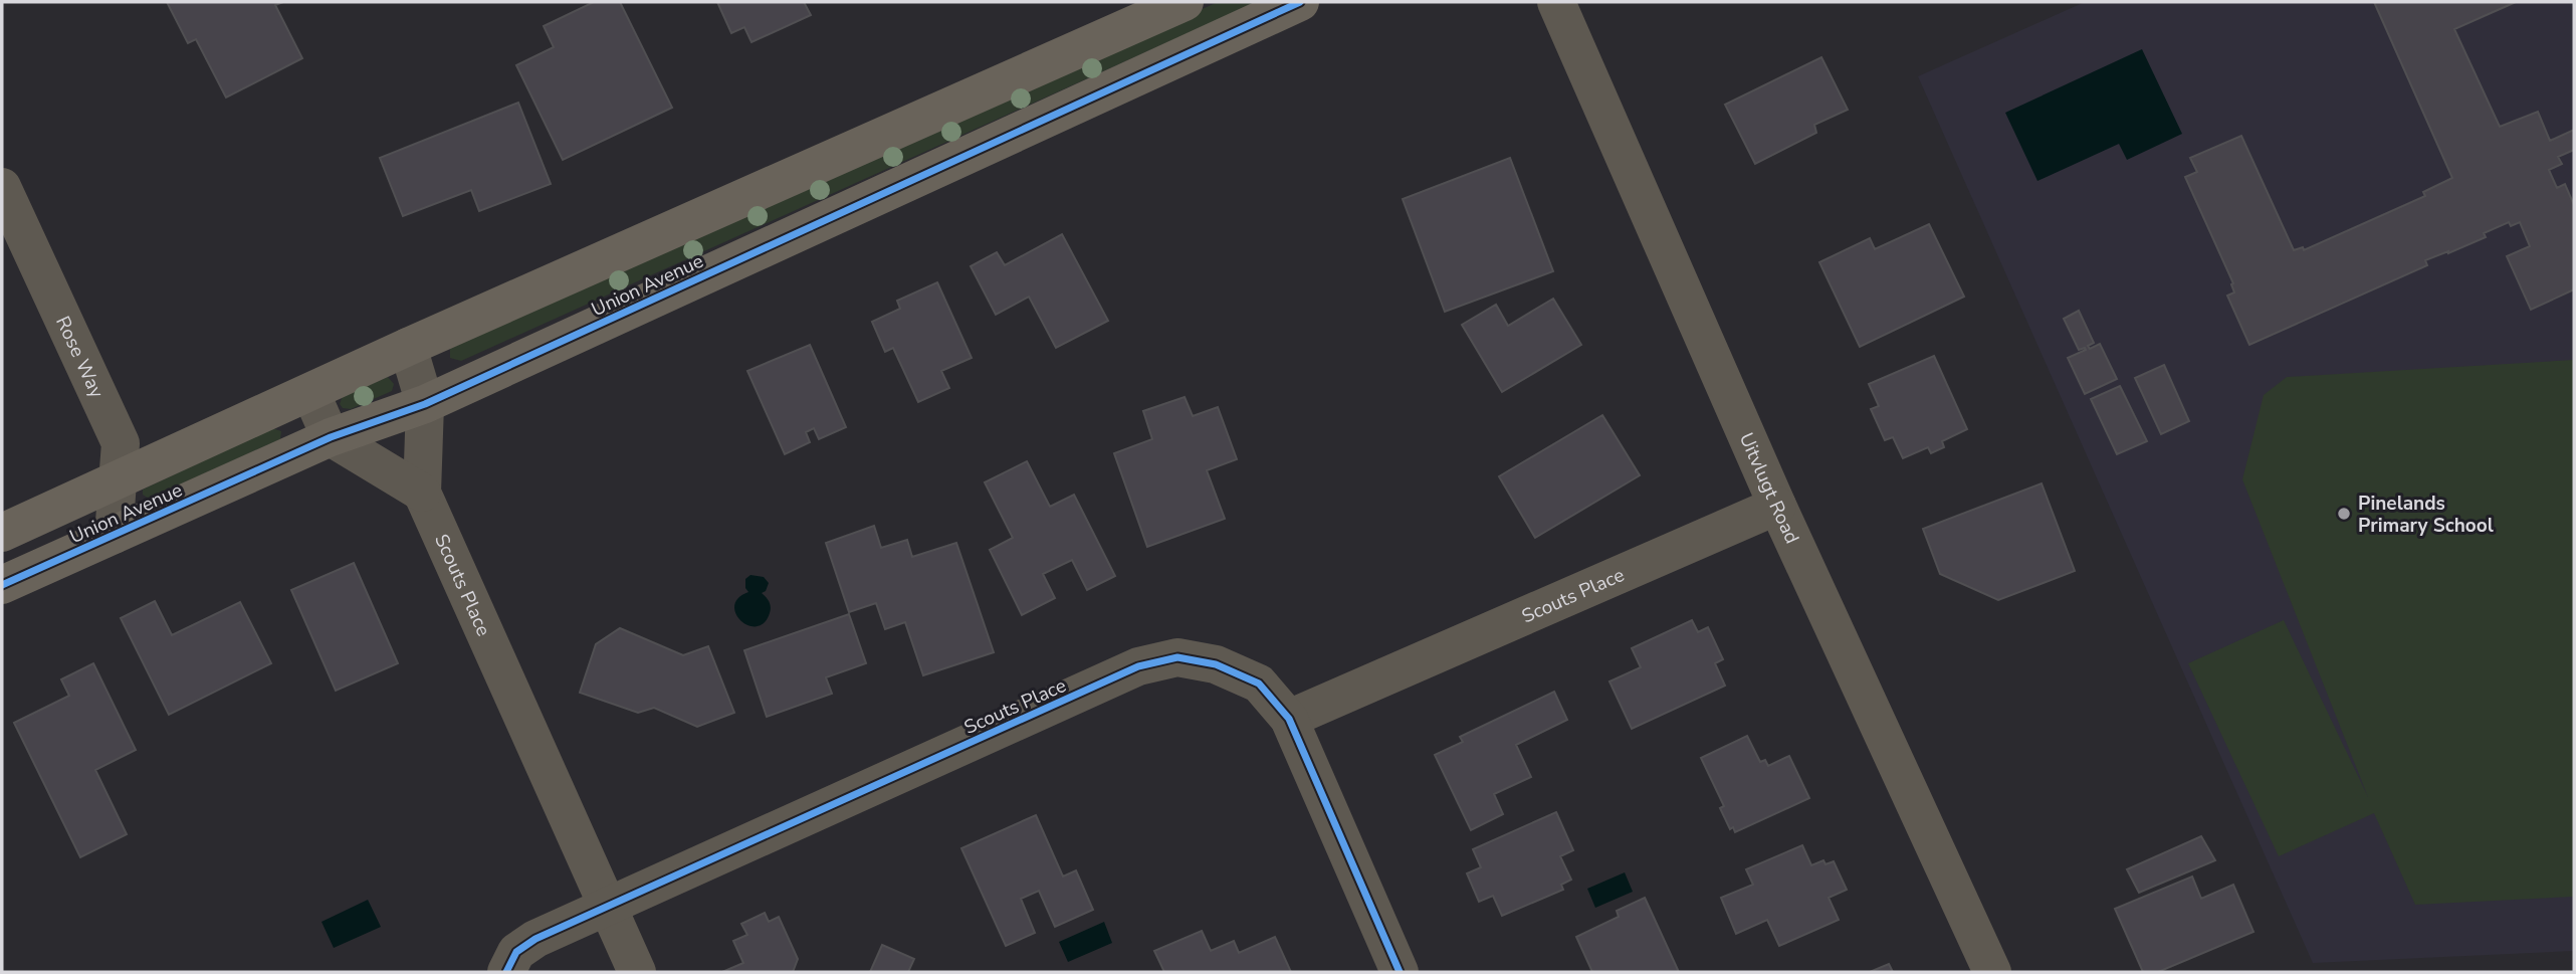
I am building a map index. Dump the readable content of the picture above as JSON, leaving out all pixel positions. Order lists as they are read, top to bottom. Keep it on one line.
{"streets":{"street":["Union Avenue","Rose Way","Uitvlugt Road","Scouts Place"]},"crossings":[["Union Avenue","Rose Way"],["Union Avenue","Scouts Place"],["Uitvlugt Road","Scouts Place"]],"places":["Pinelands Primary School"]}
